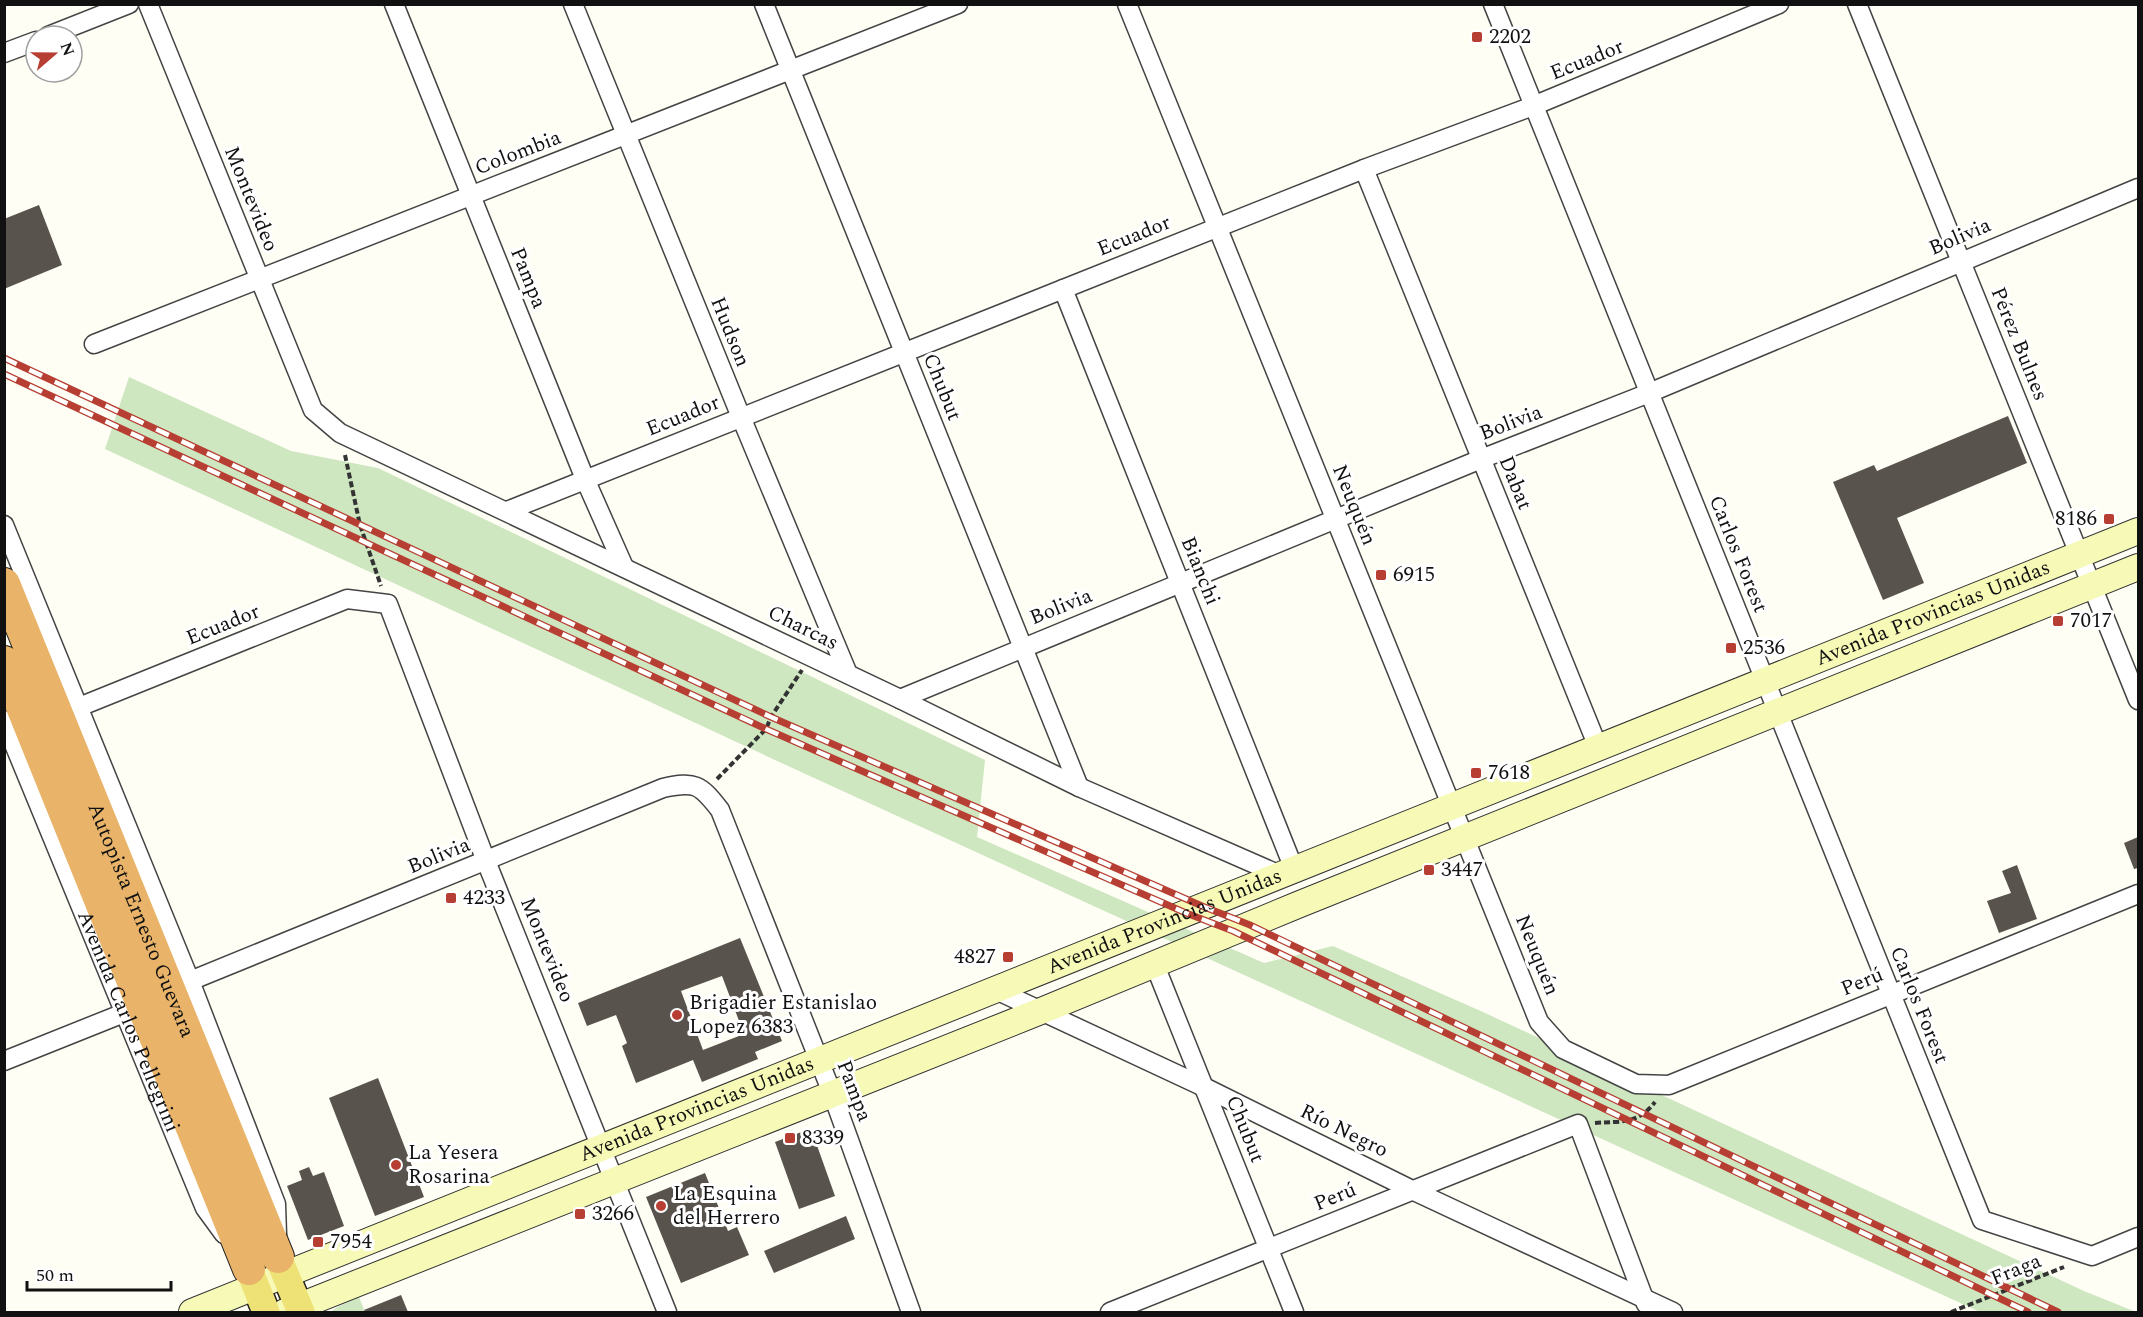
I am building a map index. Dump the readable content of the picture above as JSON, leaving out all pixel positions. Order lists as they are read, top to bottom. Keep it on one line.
{"streets":{"highway":["Autopista Ernesto Guevara"],"main road":["Avenida Provincias Unidas","Avenida Carlos Pellegrini"],"street":["Ecuador","Colombia","Montevideo","Bolivia","Pampa","Hudson","Pérez Bulnes","Chubut","Dabat","Neuquén","Carlos Forest","Bianchi","Charcas","Perú","Río Negro"],"path":["Fraga"]},"crossings":[["Ecuador","Montevideo"],["Ecuador","Pampa"],["Ecuador","Hudson"],["Ecuador","Chubut"],["Ecuador","Dabat"],["Ecuador","Neuquén"],["Ecuador","Carlos Forest"],["Ecuador","Bianchi"],["Ecuador","Charcas"],["Colombia","Montevideo"],["Colombia","Pampa"],["Colombia","Hudson"],["Colombia","Chubut"],["Montevideo","Bolivia"],["Montevideo","Avenida Provincias Unidas"],["Montevideo","Charcas"],["Bolivia","Pampa"],["Bolivia","Pérez Bulnes"],["Bolivia","Chubut"],["Bolivia","Dabat"],["Bolivia","Neuquén"],["Bolivia","Carlos Forest"],["Bolivia","Bianchi"],["Bolivia","Charcas"],["Pampa","Avenida Provincias Unidas"],["Pampa","Charcas"],["Hudson","Charcas"],["Pérez Bulnes","Avenida Provincias Unidas"],["Chubut","Avenida Provincias Unidas"],["Chubut","Charcas"],["Chubut","Perú"],["Chubut","Río Negro"],["Dabat","Avenida Provincias Unidas"],["Neuquén","Avenida Provincias Unidas"],["Neuquén","Perú"],["Carlos Forest","Avenida Provincias Unidas"],["Carlos Forest","Perú"],["Carlos Forest","Fraga"],["Bianchi","Avenida Provincias Unidas"],["Bianchi","Charcas"],["Avenida Provincias Unidas","Charcas"],["Avenida Provincias Unidas","Autopista Ernesto Guevara"],["Avenida Provincias Unidas","Avenida Carlos Pellegrini"],["Avenida Provincias Unidas","Río Negro"],["Autopista Ernesto Guevara","Avenida Carlos Pellegrini"],["Perú","Río Negro"]],"places":{"transit":["2202","8186","6915","7017","2536","7618","3447","4233","4827","8339","3266","7954"],"other":["Brigadier Estanislao Lopez 6383","La Yesera Rosarina","La Esquina del Herrero"]},"scale_bar":"50 m","north":"right"}
